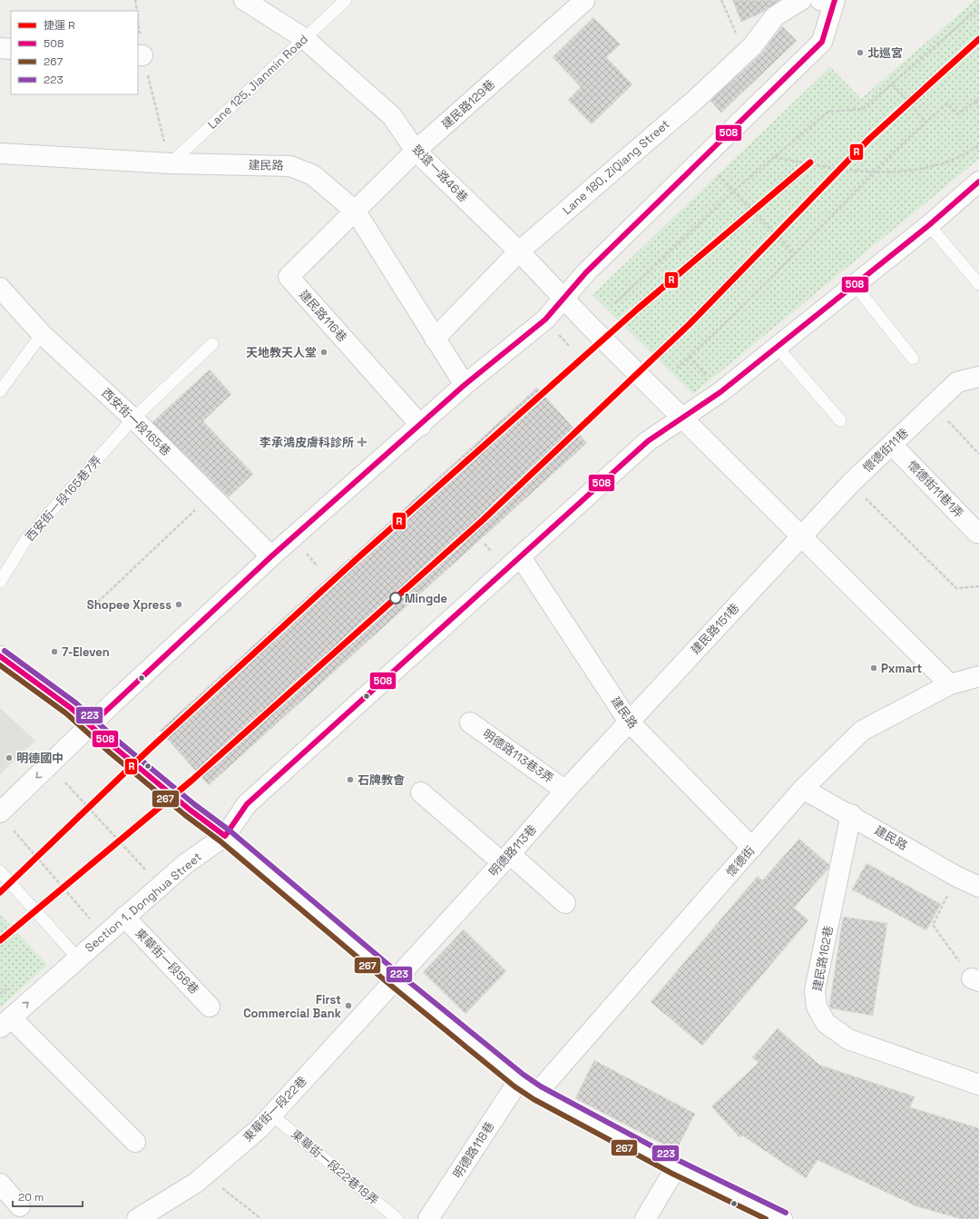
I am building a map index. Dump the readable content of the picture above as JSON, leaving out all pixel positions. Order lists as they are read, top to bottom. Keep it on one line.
{"streets":{"street":["建民路129巷","建民路","Lane 180, ZiQiang Street","致遠一路46巷","建民路116巷","西安街一段165巷","懷德街11巷","懷德街11巷1弄","建民路151巷","明德路113巷3弄","明德路113巷","懷德街","Section 1, Donghua Street","建民路162巷","東華街一段56巷","東華街一段22巷","明德路118巷"],"lane":["Lane 125, Jianmin Road","西安街一段165巷7弄","東華街一段22巷18弄"]},"crossings":[["Lane 125, Jianmin Road","建民路"],["Lane 125, Jianmin Road","致遠一路46巷"],["建民路129巷","建民路"],["建民路129巷","致遠一路46巷"],["建民路129巷","建民路116巷"],["建民路","Lane 180, ZiQiang Street"],["建民路","建民路116巷"],["建民路","建民路151巷"],["建民路","明德路113巷"],["建民路","懷德街"],["建民路","Section 1, Donghua Street"],["建民路","建民路162巷"],["Lane 180, ZiQiang Street","致遠一路46巷"],["致遠一路46巷","懷德街11巷"],["致遠一路46巷","建民路151巷"],["致遠一路46巷","懷德街"],["致遠一路46巷","Section 1, Donghua Street"],["西安街一段165巷","西安街一段165巷7弄"],["懷德街11巷","懷德街11巷1弄"],["懷德街11巷","建民路151巷"],["建民路151巷","明德路113巷"],["明德路113巷3弄","明德路113巷"],["明德路113巷","東華街一段22巷"],["Section 1, Donghua Street","東華街一段56巷"],["東華街一段22巷","東華街一段22巷18弄"]],"places":{"other":["北巡宮","天地教天人堂","Mingde","Shopee Xpress","7-Eleven","Pxmart","明德國中","石牌教會","First Commercial Bank"],"health":["李承鴻皮膚科診所"]},"lines":["transit line 508","metro line R","transit line 223","transit line 267"],"legend":["捷運 R","508","267","223"],"scale_bar":"20 m"}
